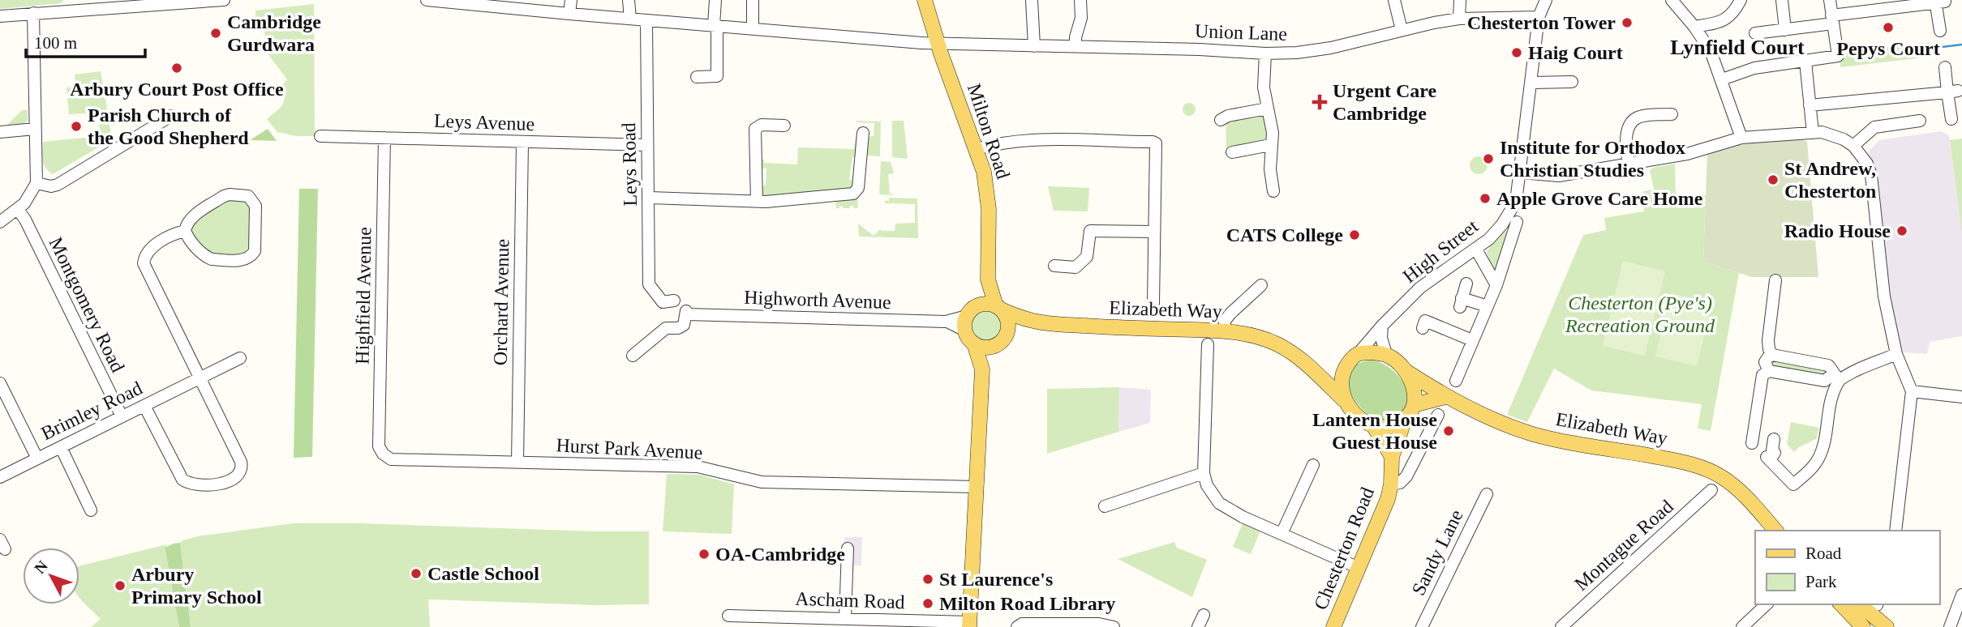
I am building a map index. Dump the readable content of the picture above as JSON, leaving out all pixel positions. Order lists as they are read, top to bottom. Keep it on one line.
{"streets":{"main road":["Milton Road","Elizabeth Way","Chesterton Road"],"street":["Union Lane","Leys Avenue","Leys Road","High Street","Highfield Avenue","Highworth Avenue","Orchard Avenue","Montgomery Road","Brimley Road","Hurst Park Avenue","Montague Road","Sandy Lane","Ascham Road"]},"crossings":[["Union Lane","Milton Road"],["Union Lane","Leys Road"],["Union Lane","High Street"],["Leys Avenue","Leys Road"],["Leys Avenue","Highfield Avenue"],["Leys Avenue","Orchard Avenue"],["Milton Road","Highworth Avenue"],["Milton Road","Elizabeth Way"],["High Street","Elizabeth Way"],["High Street","Chesterton Road"],["Highfield Avenue","Hurst Park Avenue"],["Highworth Avenue","Elizabeth Way"],["Orchard Avenue","Hurst Park Avenue"],["Montgomery Road","Brimley Road"],["Elizabeth Way","Chesterton Road"]],"districts":["Lynfield Court"],"parks":["Chesterton (Pye's) Recreation Ground"],"places":{"other":["Chesterton Tower","Pepys Court","Cambridge Gurdwara","Haig Court","Arbury Court Post Office","Parish Church of the Good Shepherd","Institute for Orthodox Christian Studies","St Andrew, Chesterton","Apple Grove Care Home","Radio House","CATS College","Lantern House Guest House","OA-Cambridge","Castle School","St Laurence's","Arbury Primary School","Milton Road Library"],"health":["Urgent Care Cambridge"]},"legend":["Road","Park"],"scale_bar":"100 m","north":"top left"}
